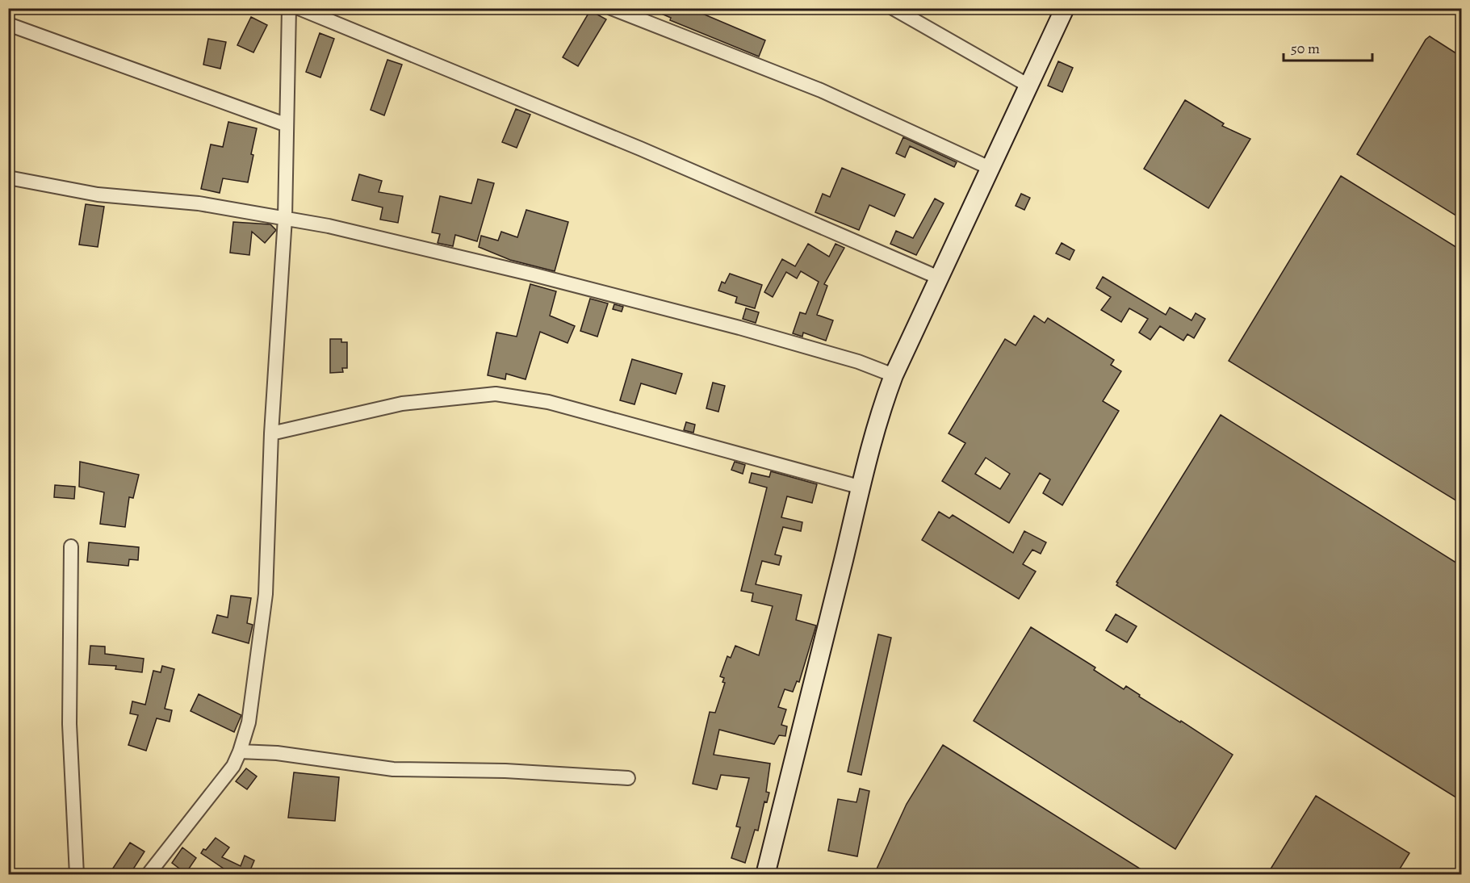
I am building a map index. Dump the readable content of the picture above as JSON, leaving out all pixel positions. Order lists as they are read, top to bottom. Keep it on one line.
{"scale_bar":"50 m"}
